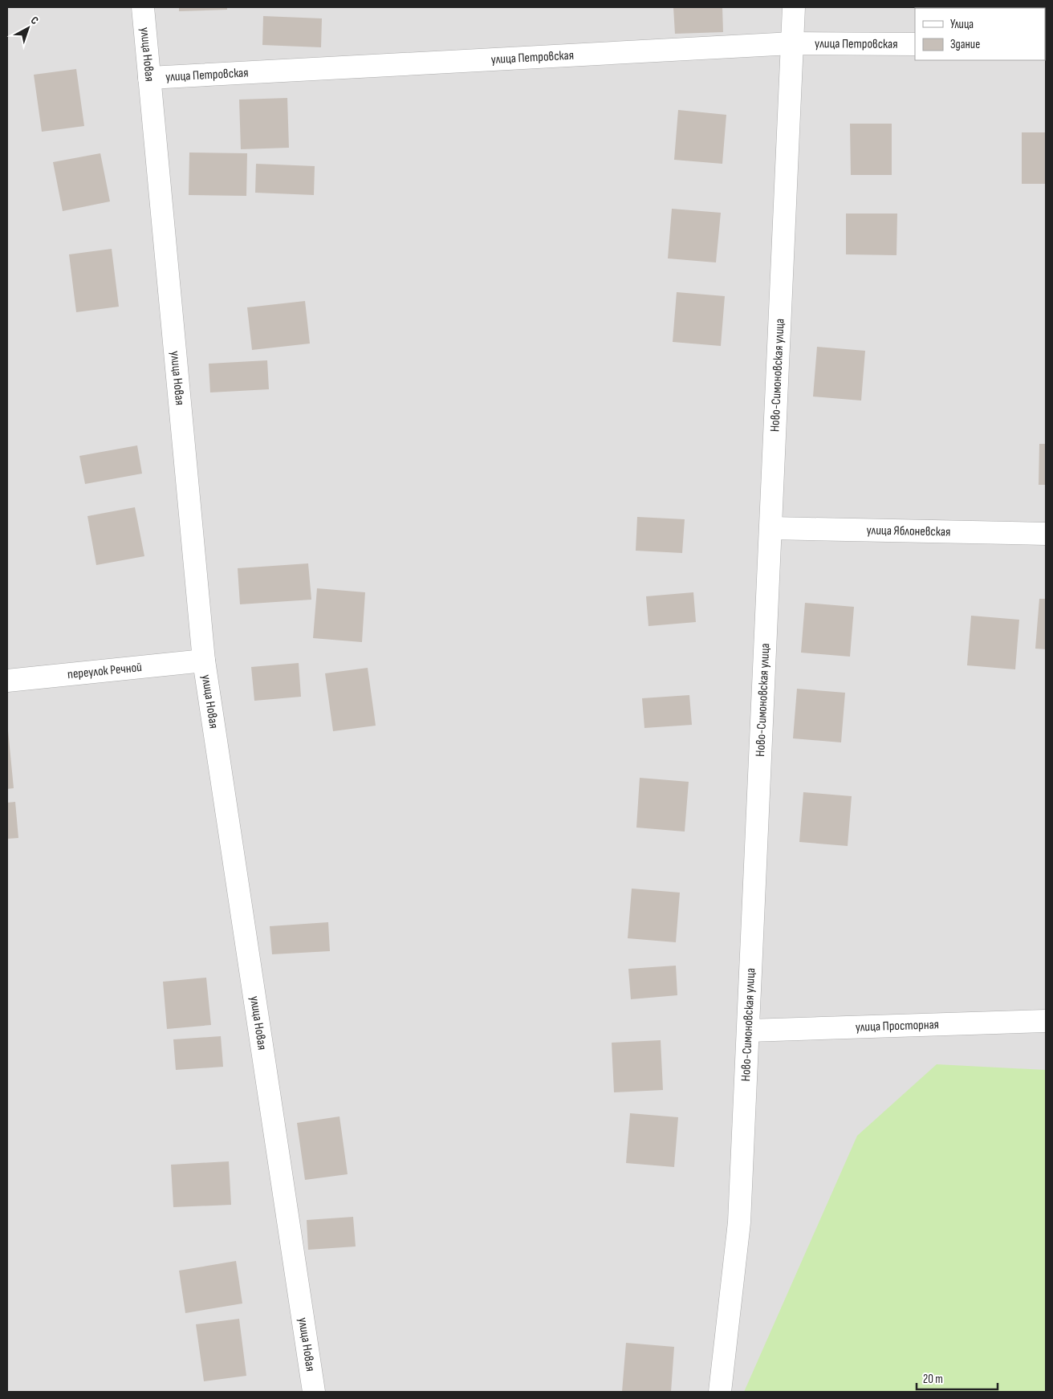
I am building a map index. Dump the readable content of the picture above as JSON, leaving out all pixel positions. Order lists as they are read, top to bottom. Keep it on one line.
{"streets":{"street":["улица Петровская","улица Новая","Ново-Симоновская улица","улица Яблоневская","переулок Речной","улица Просторная"]},"crossings":[["улица Петровская","улица Новая"],["улица Петровская","Ново-Симоновская улица"],["улица Новая","переулок Речной"],["Ново-Симоновская улица","улица Яблоневская"],["Ново-Симоновская улица","улица Просторная"]],"legend":["Улица","Здание"],"scale_bar":"20 m","north":"top right"}
